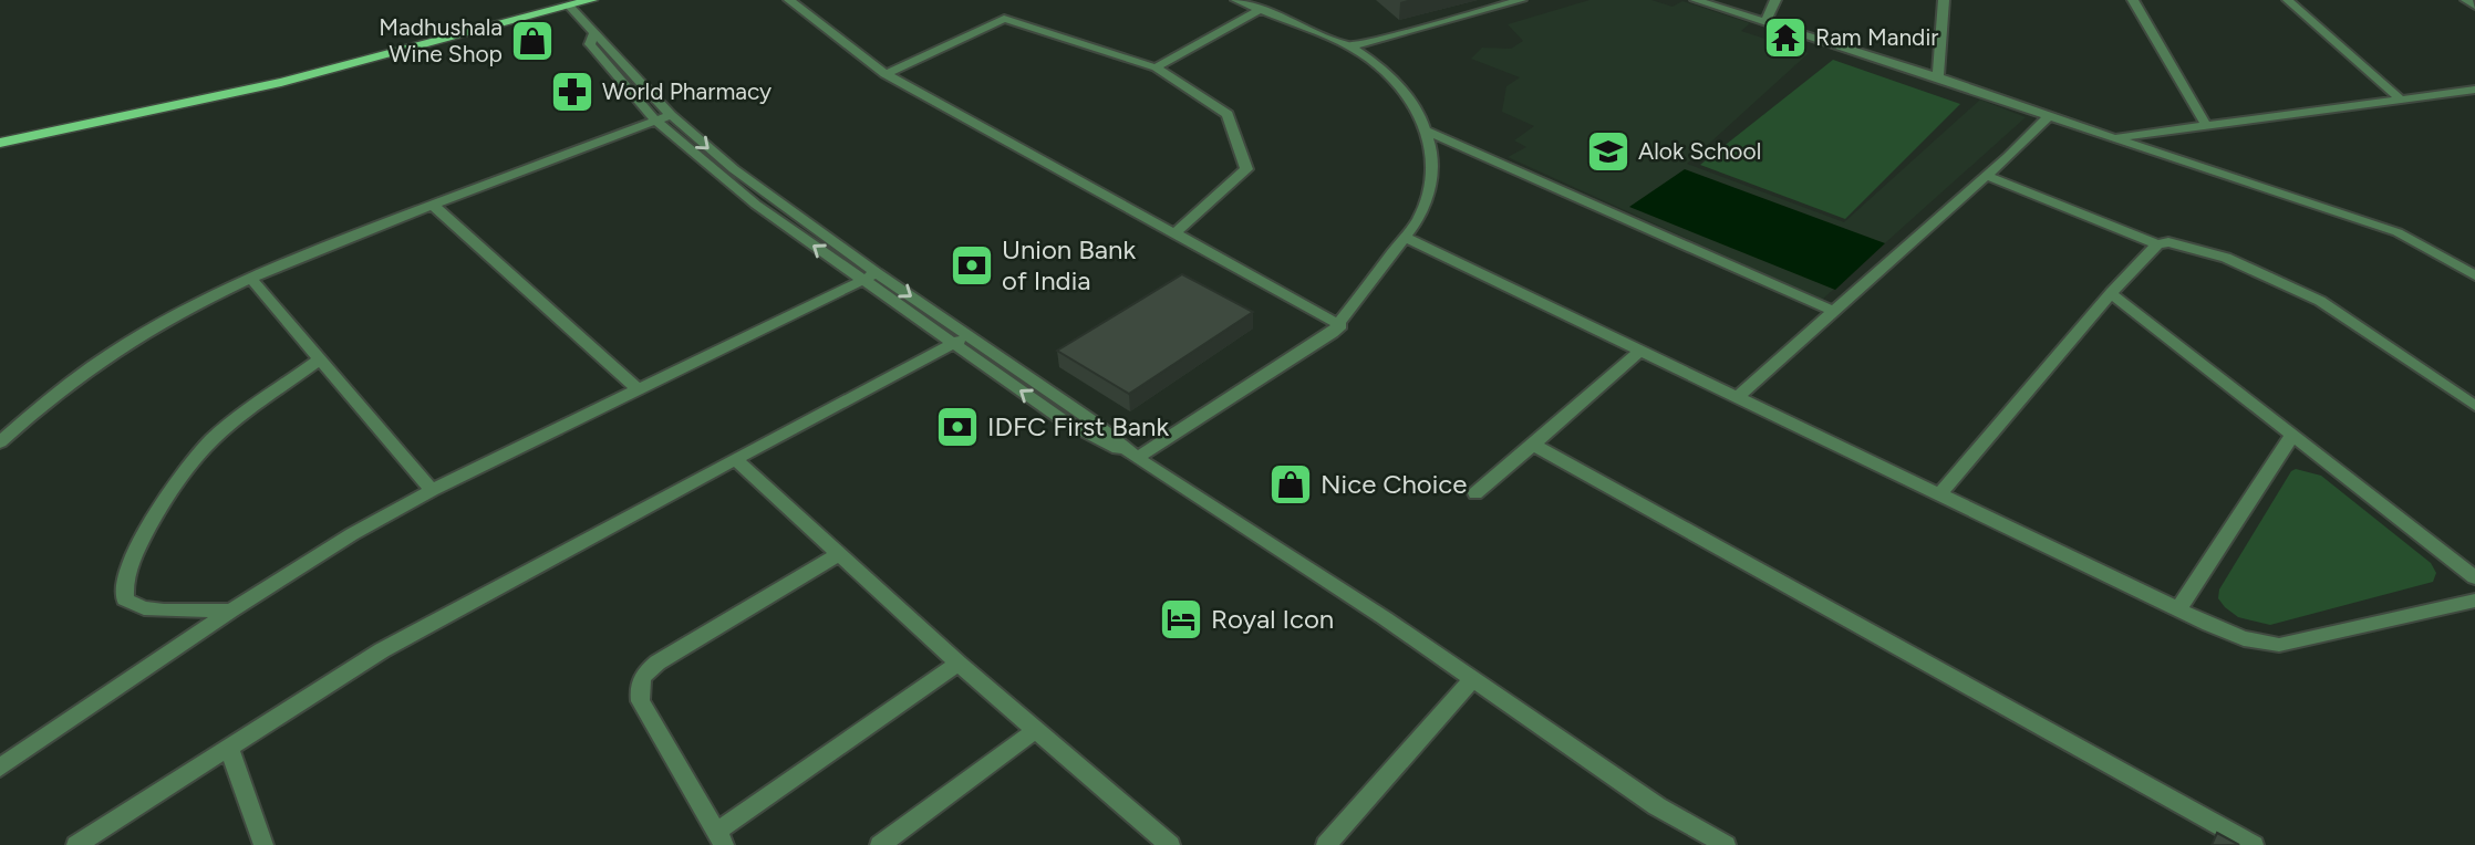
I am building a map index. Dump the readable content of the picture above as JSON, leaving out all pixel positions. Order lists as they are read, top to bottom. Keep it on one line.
{"places":{"temple":["Ram Mandir"],"shop":["Madhushala Wine Shop","Nice Choice"],"pharmacy":["World Pharmacy"],"school or university":["Alok School"],"bank":["Union Bank of India","IDFC First Bank"],"hotel":["Royal Icon"]}}
